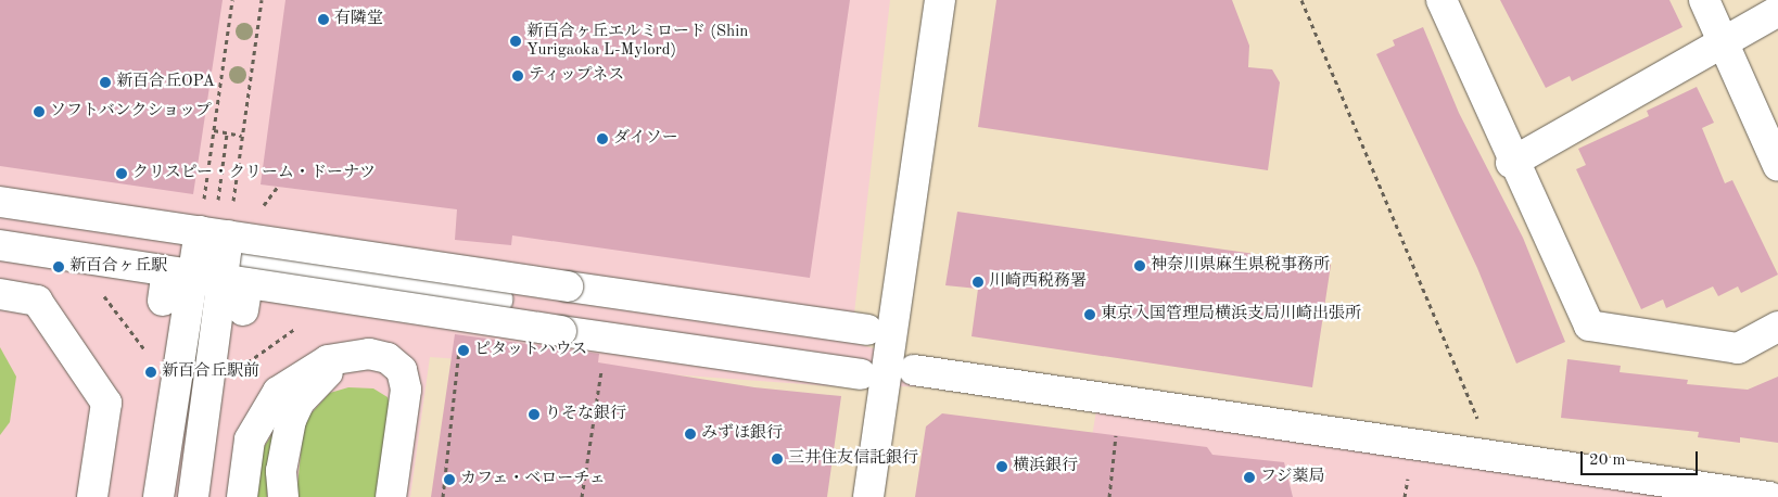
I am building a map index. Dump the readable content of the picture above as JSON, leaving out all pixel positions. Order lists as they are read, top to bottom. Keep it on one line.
{"places":["有隣堂","新百合ヶ丘エルミロード (Shin Yurigaoka L-Mylord)","ティップネス","新百合丘OPA","ソフトバンクショップ","ダイソー","クリスピー・クリーム・ドーナツ","神奈川県麻生県税事務所","新百合ヶ丘駅","川崎西税務署","東京入国管理局横浜支局川崎出張所","ピタットハウス","新百合丘駅前","りそな銀行","みずほ銀行","三井住友信託銀行","横浜銀行","フジ薬局","カフェ・ベローチェ"],"scale_bar":"20 m"}
